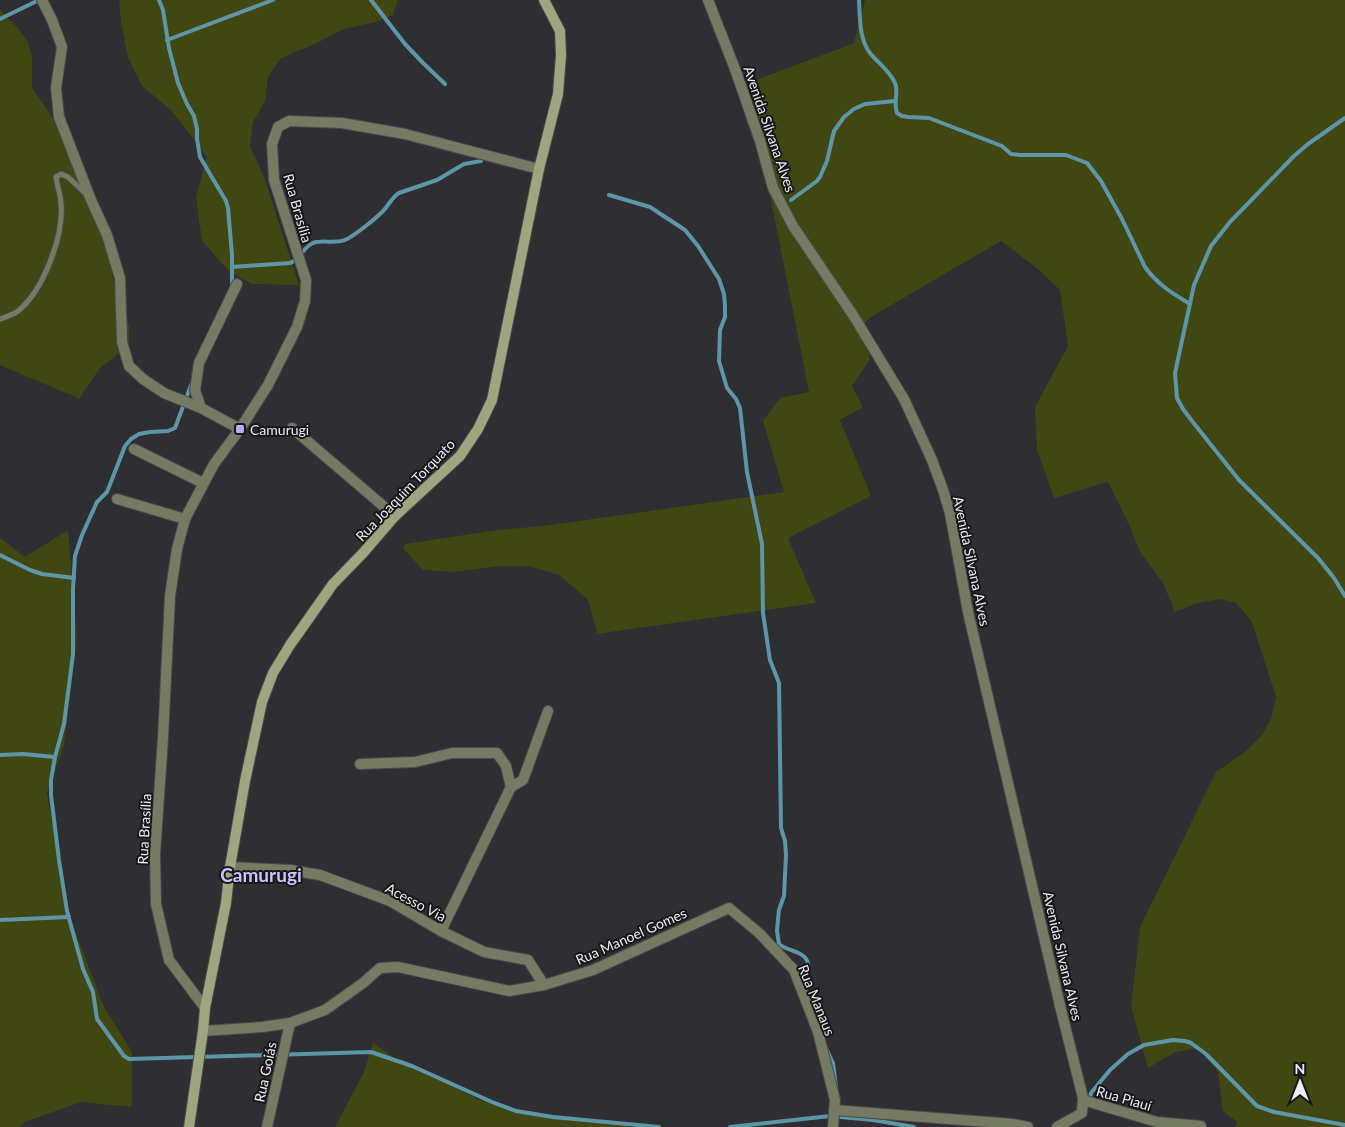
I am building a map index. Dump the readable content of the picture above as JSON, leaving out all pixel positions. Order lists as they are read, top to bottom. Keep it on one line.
{"streets":{"street":["Avenida Silvana Alves","Rua Brasília","Rua Joaquim Torquato","Acesso Via","Rua Manoel Gomes","Rua Manaus","Rua Goiás","Rua Piauí"]},"crossings":[["Avenida Silvana Alves","Rua Piauí"],["Rua Brasília","Rua Joaquim Torquato"],["Rua Joaquim Torquato","Acesso Via"],["Acesso Via","Rua Manoel Gomes"],["Rua Manoel Gomes","Rua Manaus"],["Rua Manoel Gomes","Rua Goiás"]],"districts":["Camurugi"],"places":{"transit":["Camurugi"]},"north":"top"}
